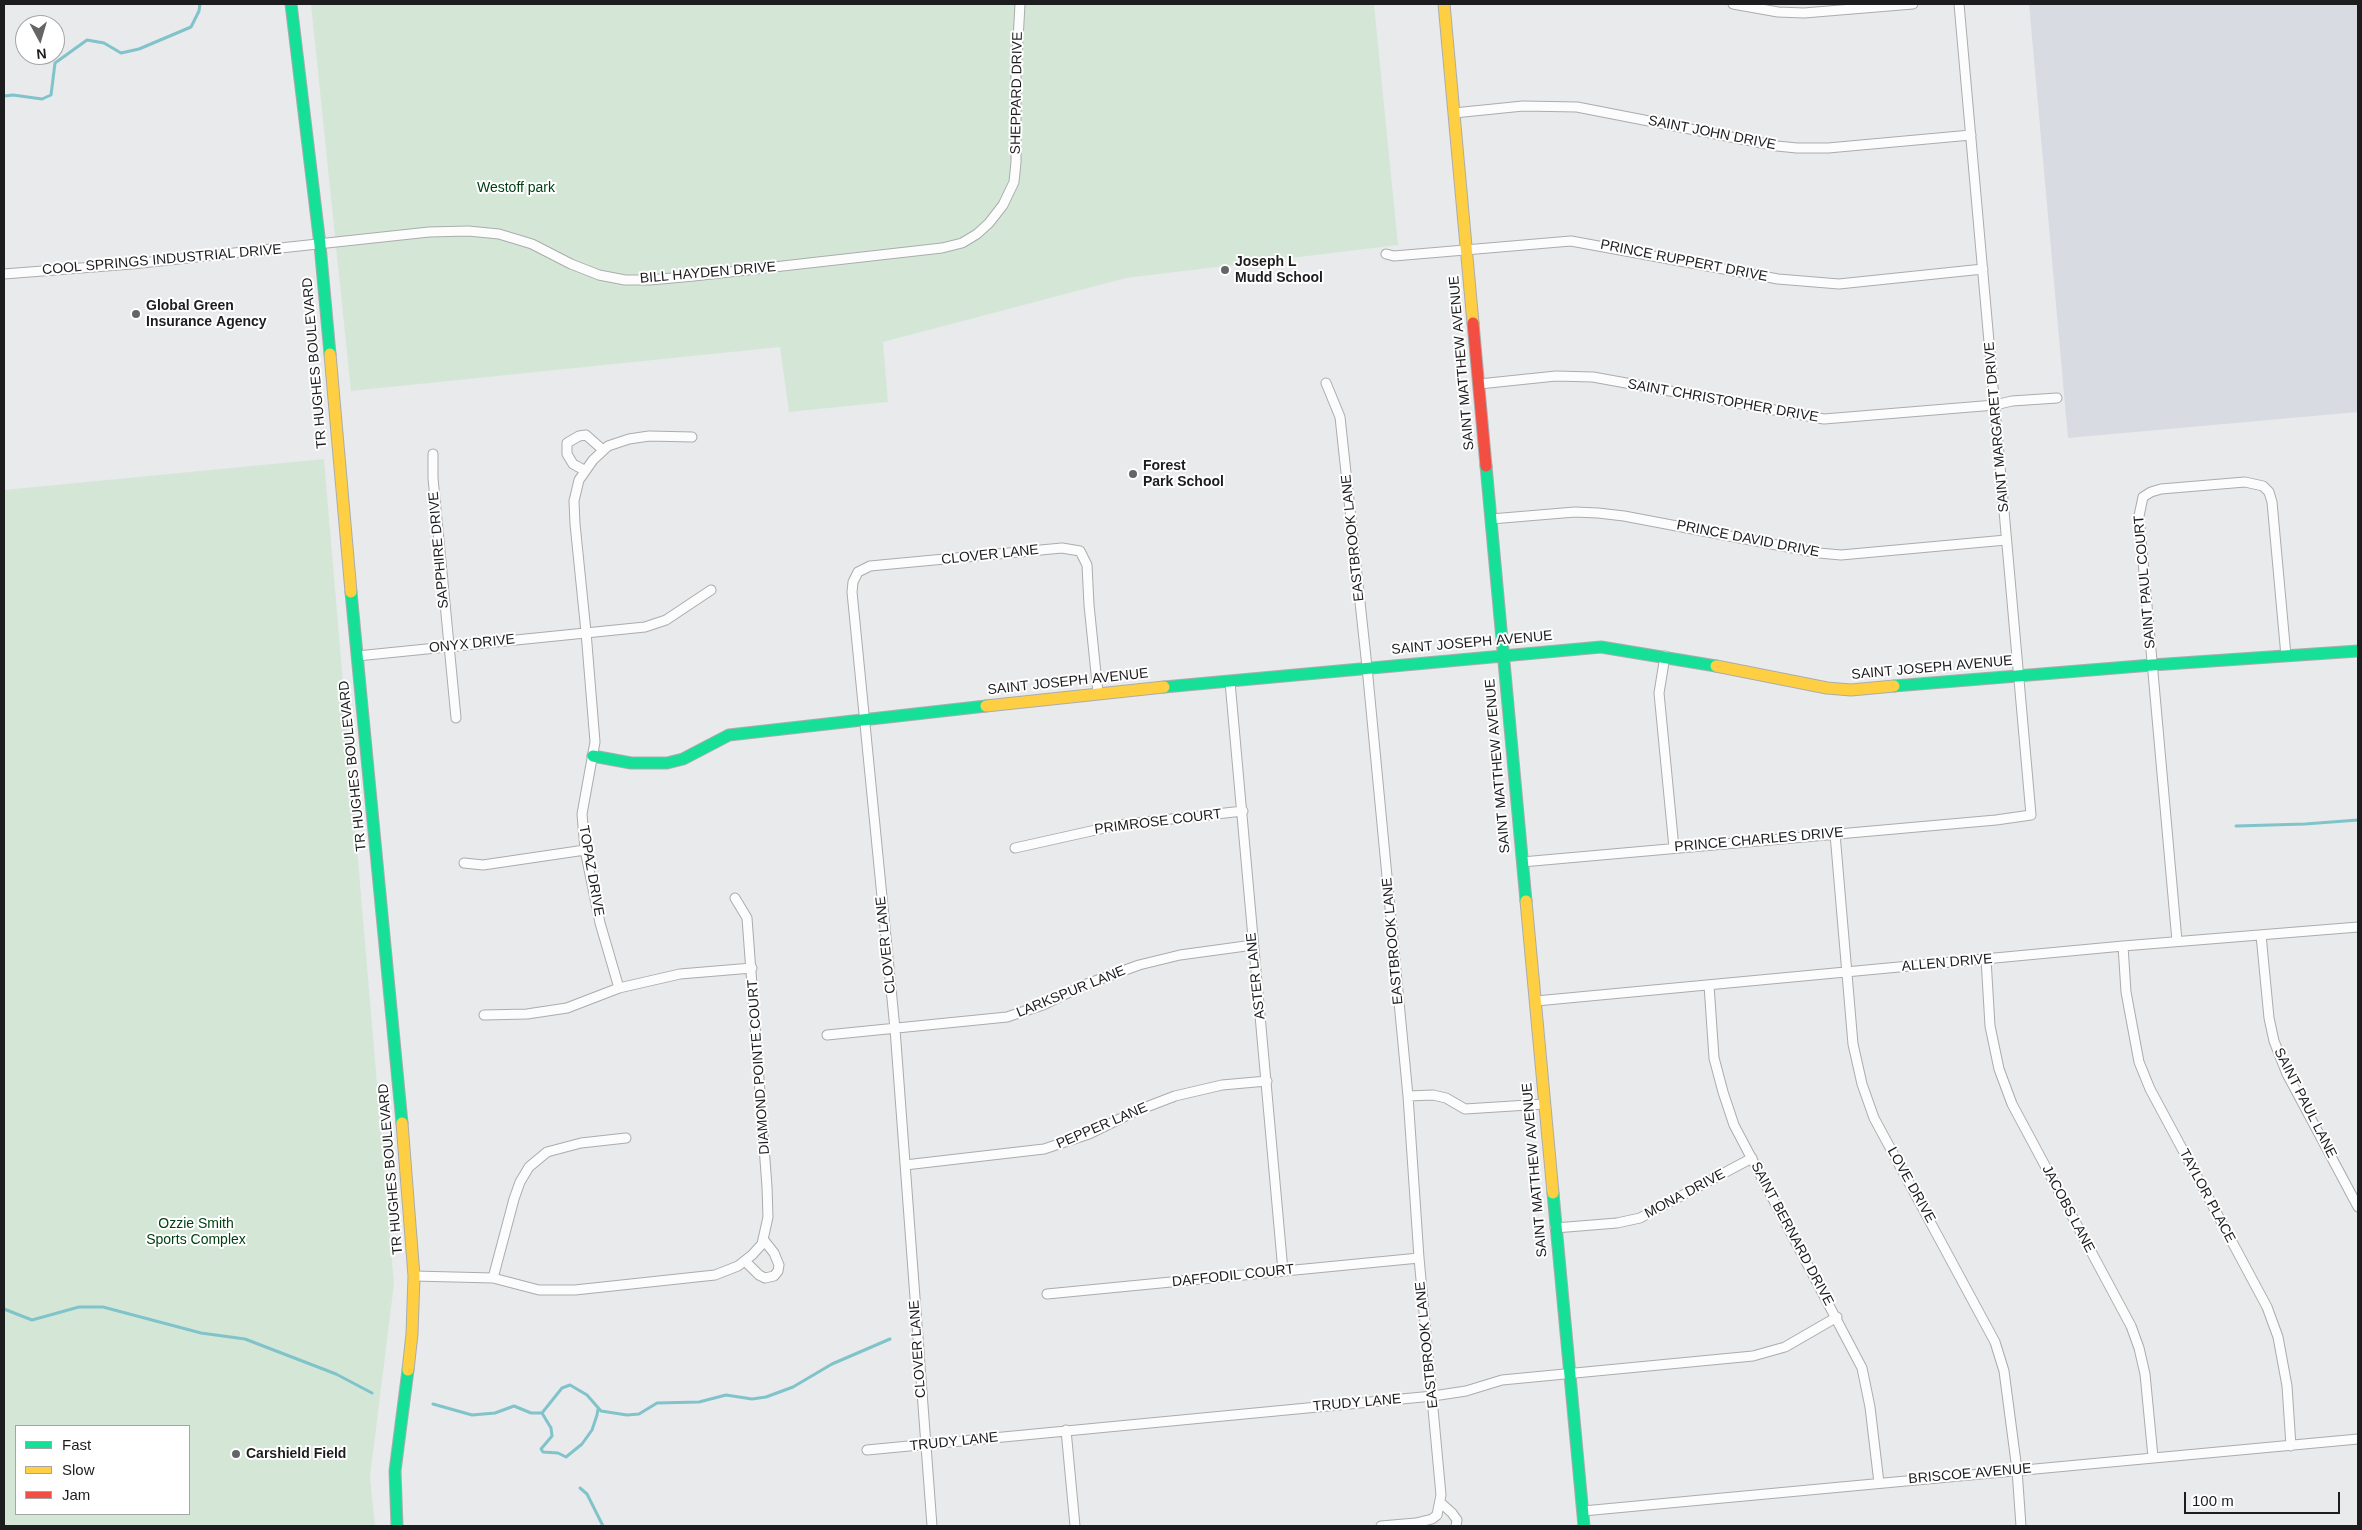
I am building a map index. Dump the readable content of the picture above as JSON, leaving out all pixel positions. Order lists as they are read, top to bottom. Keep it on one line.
{"streets":{"street":["SHEPPARD DRIVE","SAINT JOHN DRIVE","COOL SPRINGS INDUSTRIAL DRIVE","PRINCE RUPPERT DRIVE","BILL HAYDEN DRIVE","TR HUGHES BOULEVARD","SAINT MATTHEW AVENUE","SAINT CHRISTOPHER DRIVE","SAINT MARGARET DRIVE","EASTBROOK LANE","PRINCE DAVID DRIVE","SAPPHIRE DRIVE","CLOVER LANE","SAINT PAUL COURT","SAINT JOSEPH AVENUE","ONYX DRIVE","PRIMROSE COURT","PRINCE CHARLES DRIVE","TOPAZ DRIVE","ALLEN DRIVE","ASTER LANE","LARKSPUR LANE","DIAMOND POINTE COURT","SAINT PAUL LANE","PEPPER LANE","LOVE DRIVE","MONA DRIVE","TAYLOR PLACE","JACOBS LANE","SAINT BERNARD DRIVE","DAFFODIL COURT","TRUDY LANE","BRISCOE AVENUE"]},"crossings":[["SHEPPARD DRIVE","BILL HAYDEN DRIVE"],["SAINT JOHN DRIVE","SAINT MATTHEW AVENUE"],["SAINT JOHN DRIVE","SAINT MARGARET DRIVE"],["COOL SPRINGS INDUSTRIAL DRIVE","BILL HAYDEN DRIVE"],["COOL SPRINGS INDUSTRIAL DRIVE","TR HUGHES BOULEVARD"],["PRINCE RUPPERT DRIVE","SAINT MATTHEW AVENUE"],["PRINCE RUPPERT DRIVE","SAINT MARGARET DRIVE"],["BILL HAYDEN DRIVE","TR HUGHES BOULEVARD"],["TR HUGHES BOULEVARD","ONYX DRIVE"],["TR HUGHES BOULEVARD","DIAMOND POINTE COURT"],["SAINT MATTHEW AVENUE","SAINT CHRISTOPHER DRIVE"],["SAINT MATTHEW AVENUE","PRINCE DAVID DRIVE"],["SAINT MATTHEW AVENUE","SAINT JOSEPH AVENUE"],["SAINT MATTHEW AVENUE","PRINCE CHARLES DRIVE"],["SAINT MATTHEW AVENUE","ALLEN DRIVE"],["SAINT MATTHEW AVENUE","MONA DRIVE"],["SAINT MATTHEW AVENUE","TRUDY LANE"],["SAINT MATTHEW AVENUE","BRISCOE AVENUE"],["SAINT CHRISTOPHER DRIVE","SAINT MARGARET DRIVE"],["SAINT MARGARET DRIVE","PRINCE DAVID DRIVE"],["SAINT MARGARET DRIVE","SAINT JOSEPH AVENUE"],["SAINT MARGARET DRIVE","PRINCE CHARLES DRIVE"],["EASTBROOK LANE","SAINT JOSEPH AVENUE"],["EASTBROOK LANE","DAFFODIL COURT"],["EASTBROOK LANE","TRUDY LANE"],["SAPPHIRE DRIVE","ONYX DRIVE"],["CLOVER LANE","SAINT JOSEPH AVENUE"],["CLOVER LANE","LARKSPUR LANE"],["CLOVER LANE","PEPPER LANE"],["CLOVER LANE","TRUDY LANE"],["SAINT PAUL COURT","SAINT JOSEPH AVENUE"],["SAINT JOSEPH AVENUE","TOPAZ DRIVE"],["SAINT JOSEPH AVENUE","ASTER LANE"],["ONYX DRIVE","TOPAZ DRIVE"],["PRIMROSE COURT","ASTER LANE"],["PRINCE CHARLES DRIVE","LOVE DRIVE"],["ALLEN DRIVE","SAINT PAUL LANE"],["ALLEN DRIVE","LOVE DRIVE"],["ALLEN DRIVE","TAYLOR PLACE"],["ALLEN DRIVE","JACOBS LANE"],["ALLEN DRIVE","SAINT BERNARD DRIVE"],["ASTER LANE","LARKSPUR LANE"],["ASTER LANE","PEPPER LANE"],["ASTER LANE","DAFFODIL COURT"],["LOVE DRIVE","BRISCOE AVENUE"],["MONA DRIVE","SAINT BERNARD DRIVE"],["TAYLOR PLACE","BRISCOE AVENUE"],["JACOBS LANE","BRISCOE AVENUE"],["SAINT BERNARD DRIVE","TRUDY LANE"],["SAINT BERNARD DRIVE","BRISCOE AVENUE"]],"parks":["Westoff park","Ozzie Smith Sports Complex"],"places":["Joseph L Mudd School","Global Green Insurance Agency","Forest Park School","Carshield Field"],"legend":["Fast","Slow","Jam"],"scale_bar":"100 m","north":"bottom"}
